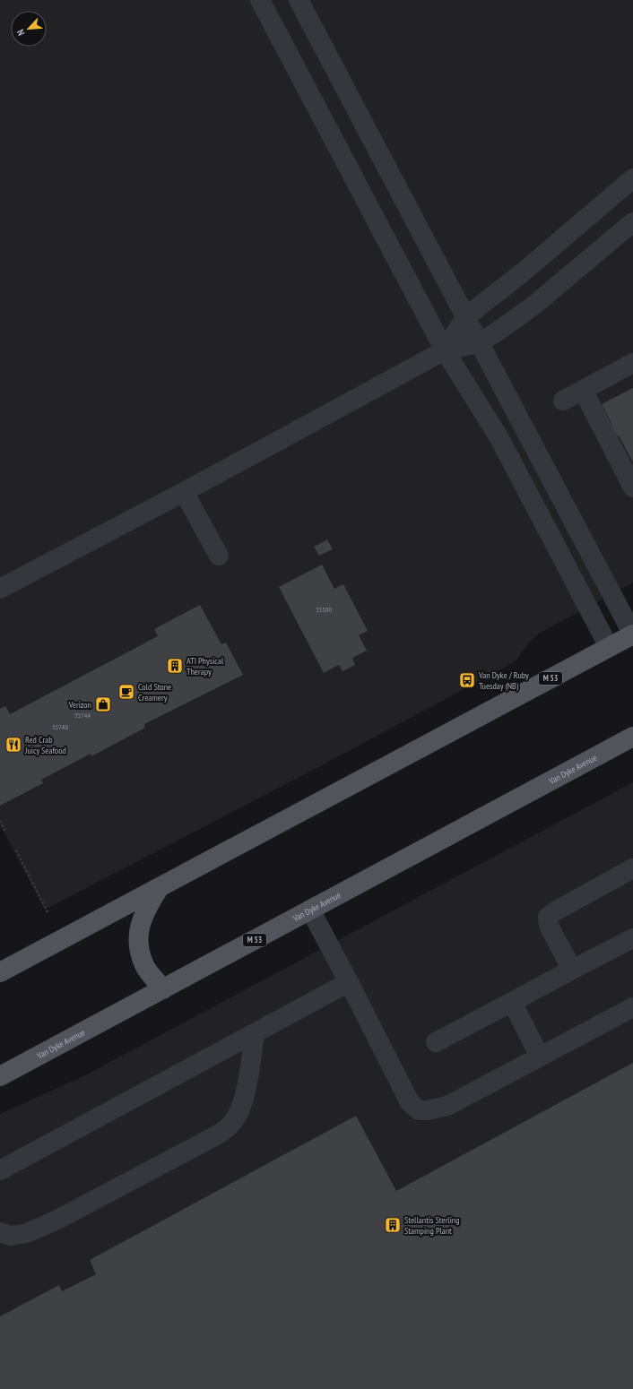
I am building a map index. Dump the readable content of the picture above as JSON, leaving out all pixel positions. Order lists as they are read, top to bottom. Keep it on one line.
{"streets":{"main road":["M 53","Van Dyke Avenue"]},"places":{"building":["ATI Physical Therapy","Stellantis Sterling Stamping Plant"],"bus stop":["Van Dyke / Ruby Tuesday (NB)"],"cafe":["Cold Stone Creamery"],"shop":["Verizon"],"restaurant":["Red Crab Juicy Seafood"]},"house_numbers":["35500","35744","35748"],"north":"bottom left"}
